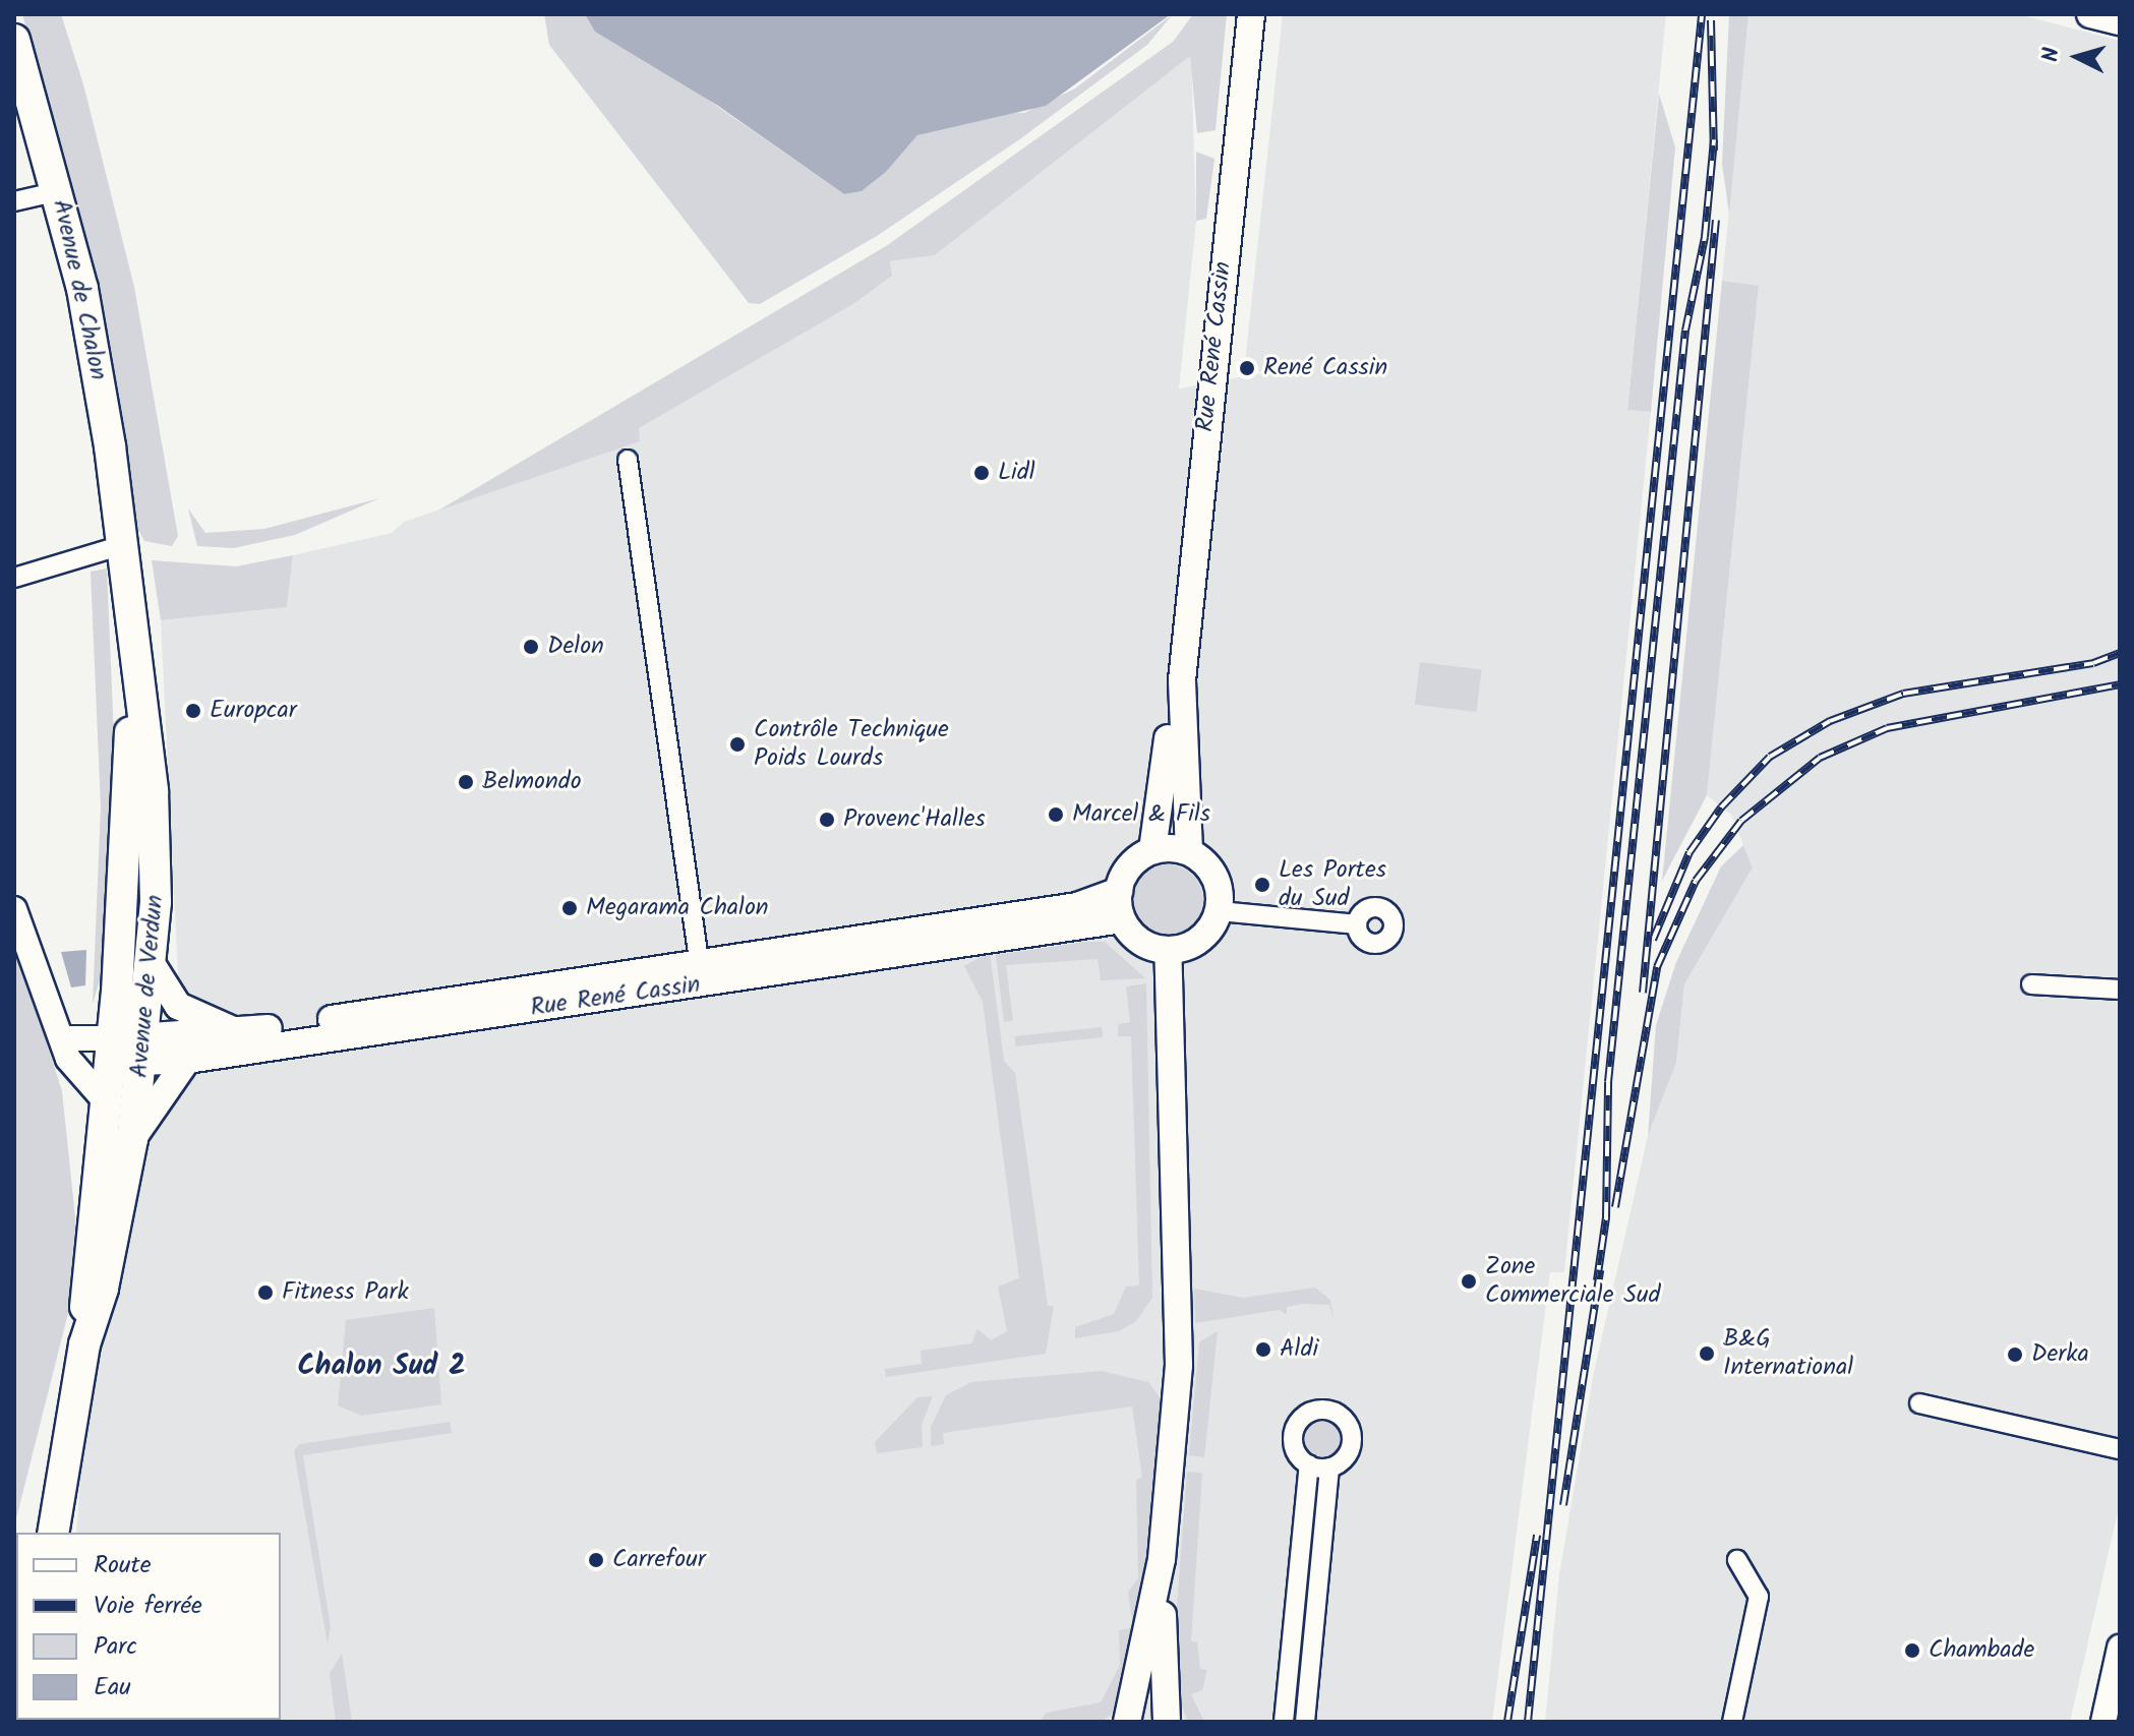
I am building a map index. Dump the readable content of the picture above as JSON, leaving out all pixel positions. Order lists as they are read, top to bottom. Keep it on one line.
{"streets":{"main road":["Avenue de Chalon","Rue René Cassin","Avenue de Verdun"]},"crossings":[["Avenue de Chalon","Avenue de Verdun"],["Rue René Cassin","Avenue de Verdun"]],"districts":["Chalon Sud 2"],"places":["René Cassin","Lidl","Delon","Europcar","Contrôle Technique Poids Lourds","Belmondo","Marcel & Fils","Provenc'Halles","Les Portes du Sud","Megarama Chalon","Zone Commerciale Sud","Fitness Park","Aldi","B&G International","Derka","Carrefour","Chambade"],"legend":["Route","Voie ferrée","Parc","Eau"],"north":"left"}
